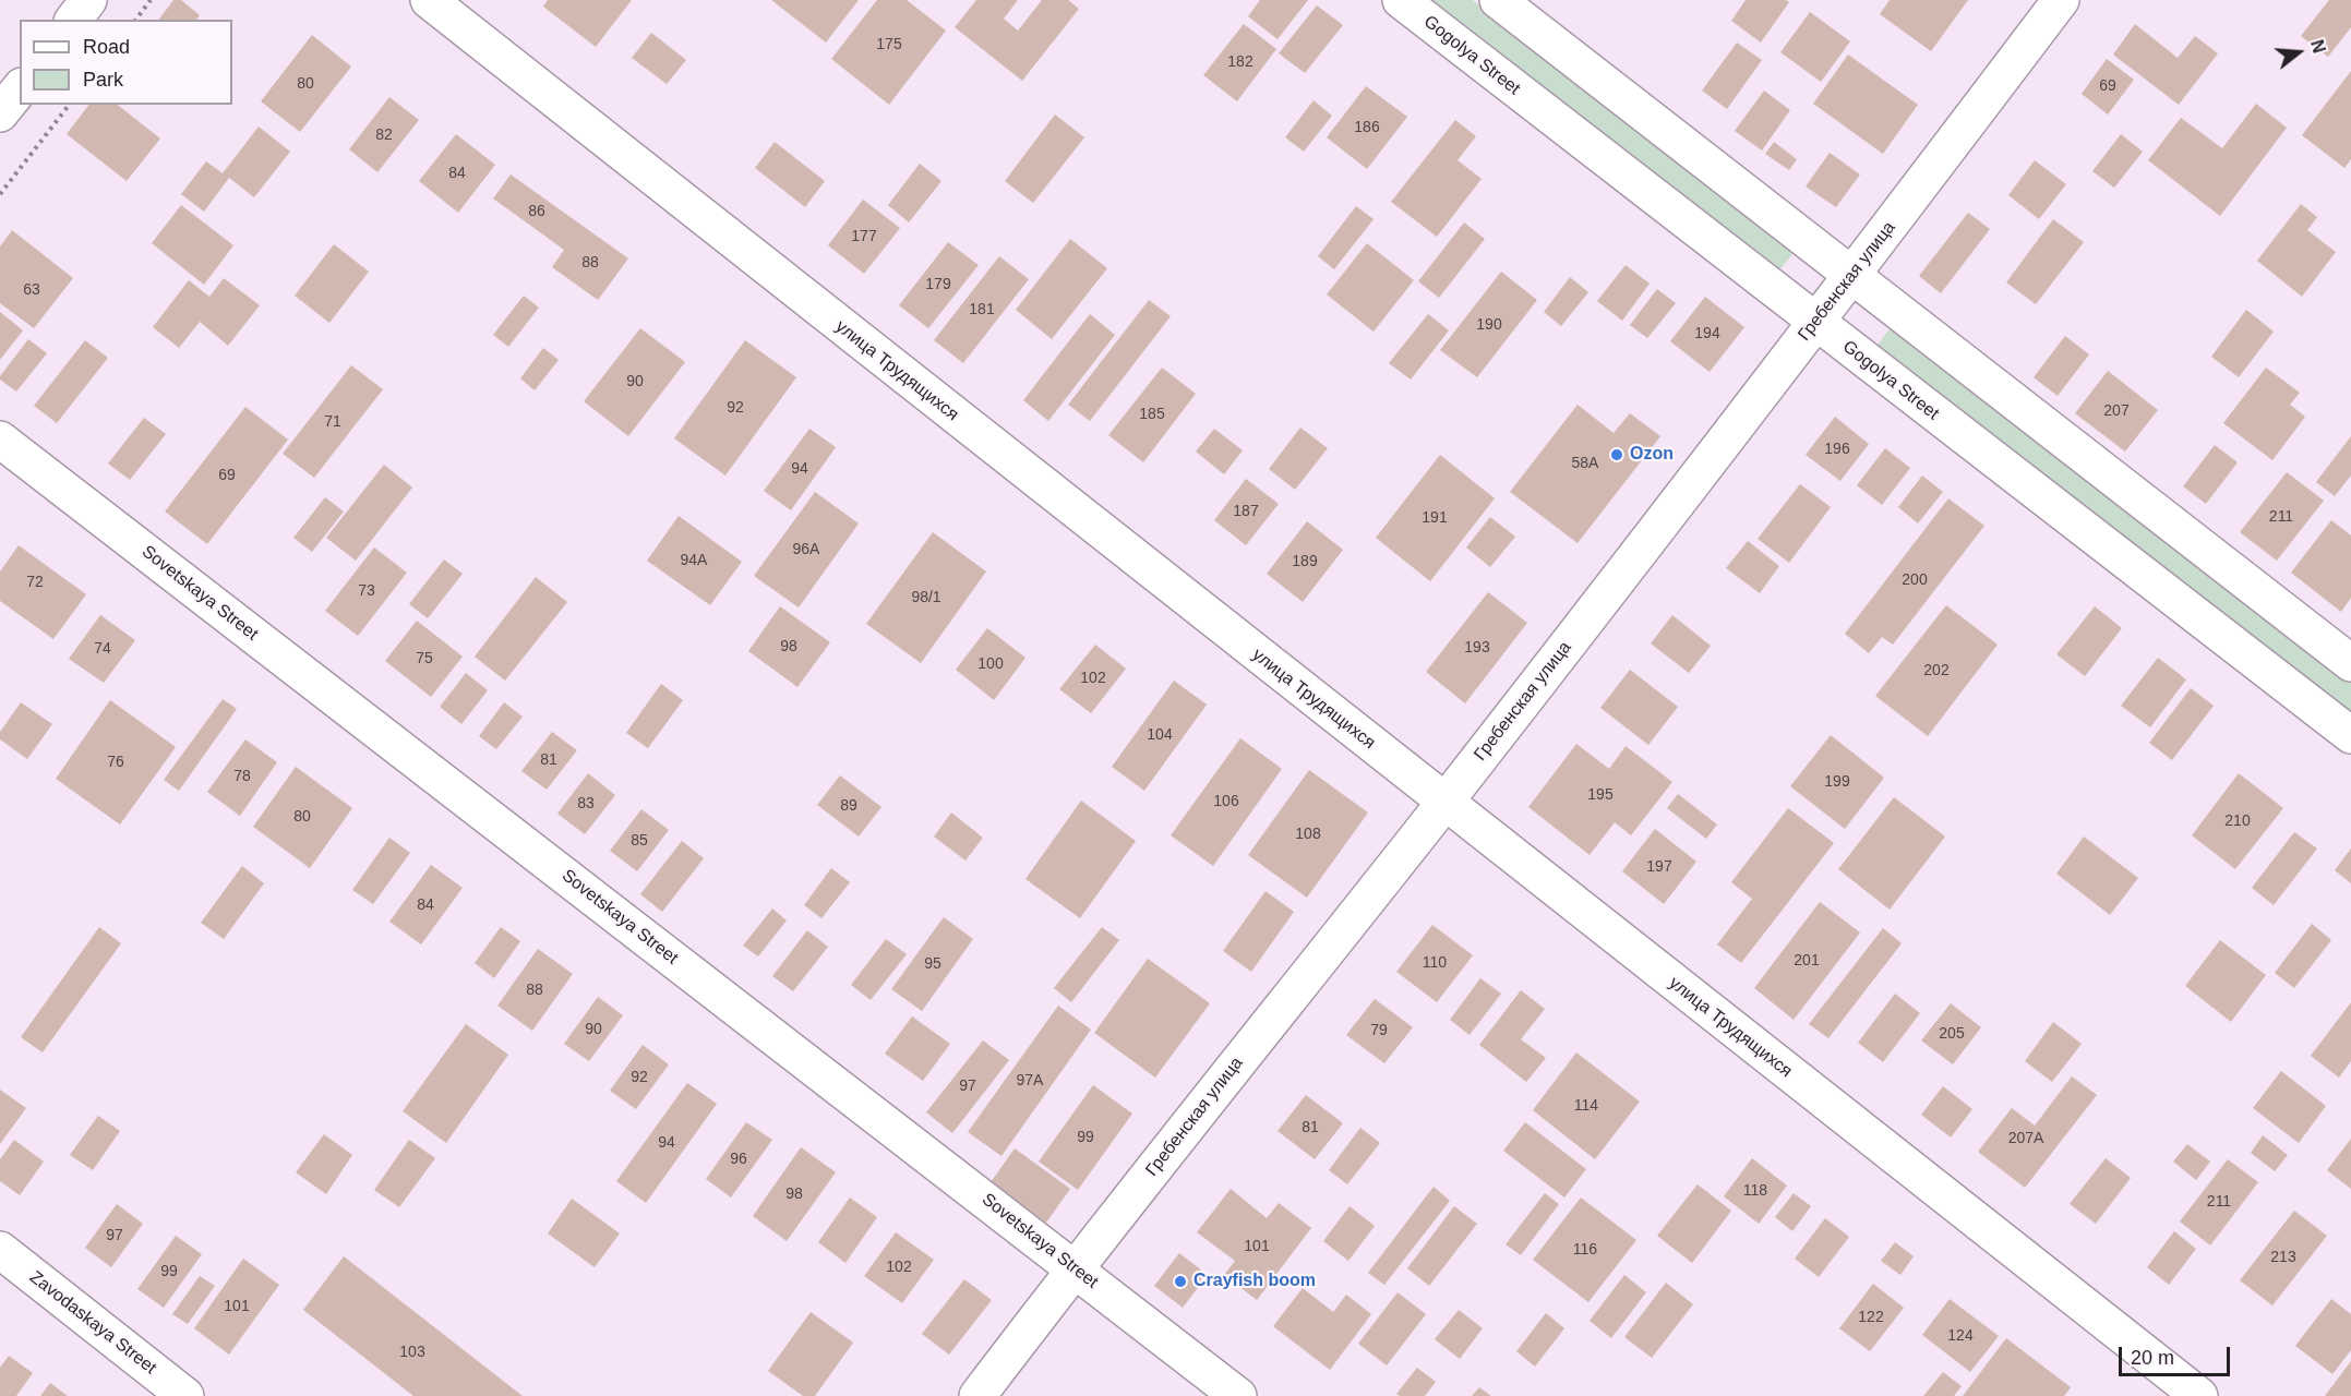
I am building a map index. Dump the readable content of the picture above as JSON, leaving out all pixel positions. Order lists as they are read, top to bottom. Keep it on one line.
{"streets":{"street":["Gogolya Street","Гребенская улица","улица Трудящихся","Sovetskaya Street","Zavodaskaya Street"]},"crossings":[["Gogolya Street","Гребенская улица"],["Гребенская улица","улица Трудящихся"],["Гребенская улица","Sovetskaya Street"]],"places":["Ozon","Crayfish boom"],"house_numbers":["175","182","80","69","186","82","84","86","177","88","179","63","181","190","194","90","92","207","185","71","196","58А","94","69","187","211","191","96А","94А","189","200","72","73","98/1","98","193","74","75","100","202","102","104","81","76","78","199","195","106","83","89","80","210","108","85","197","84","201","110","95","88","90","79","205","92","97А","97","114","81","99","207А","94","96","118","98","211","97","101","116","213","102","99","101","122","124","103"],"legend":["Road","Park"],"scale_bar":"20 m","north":"right"}
